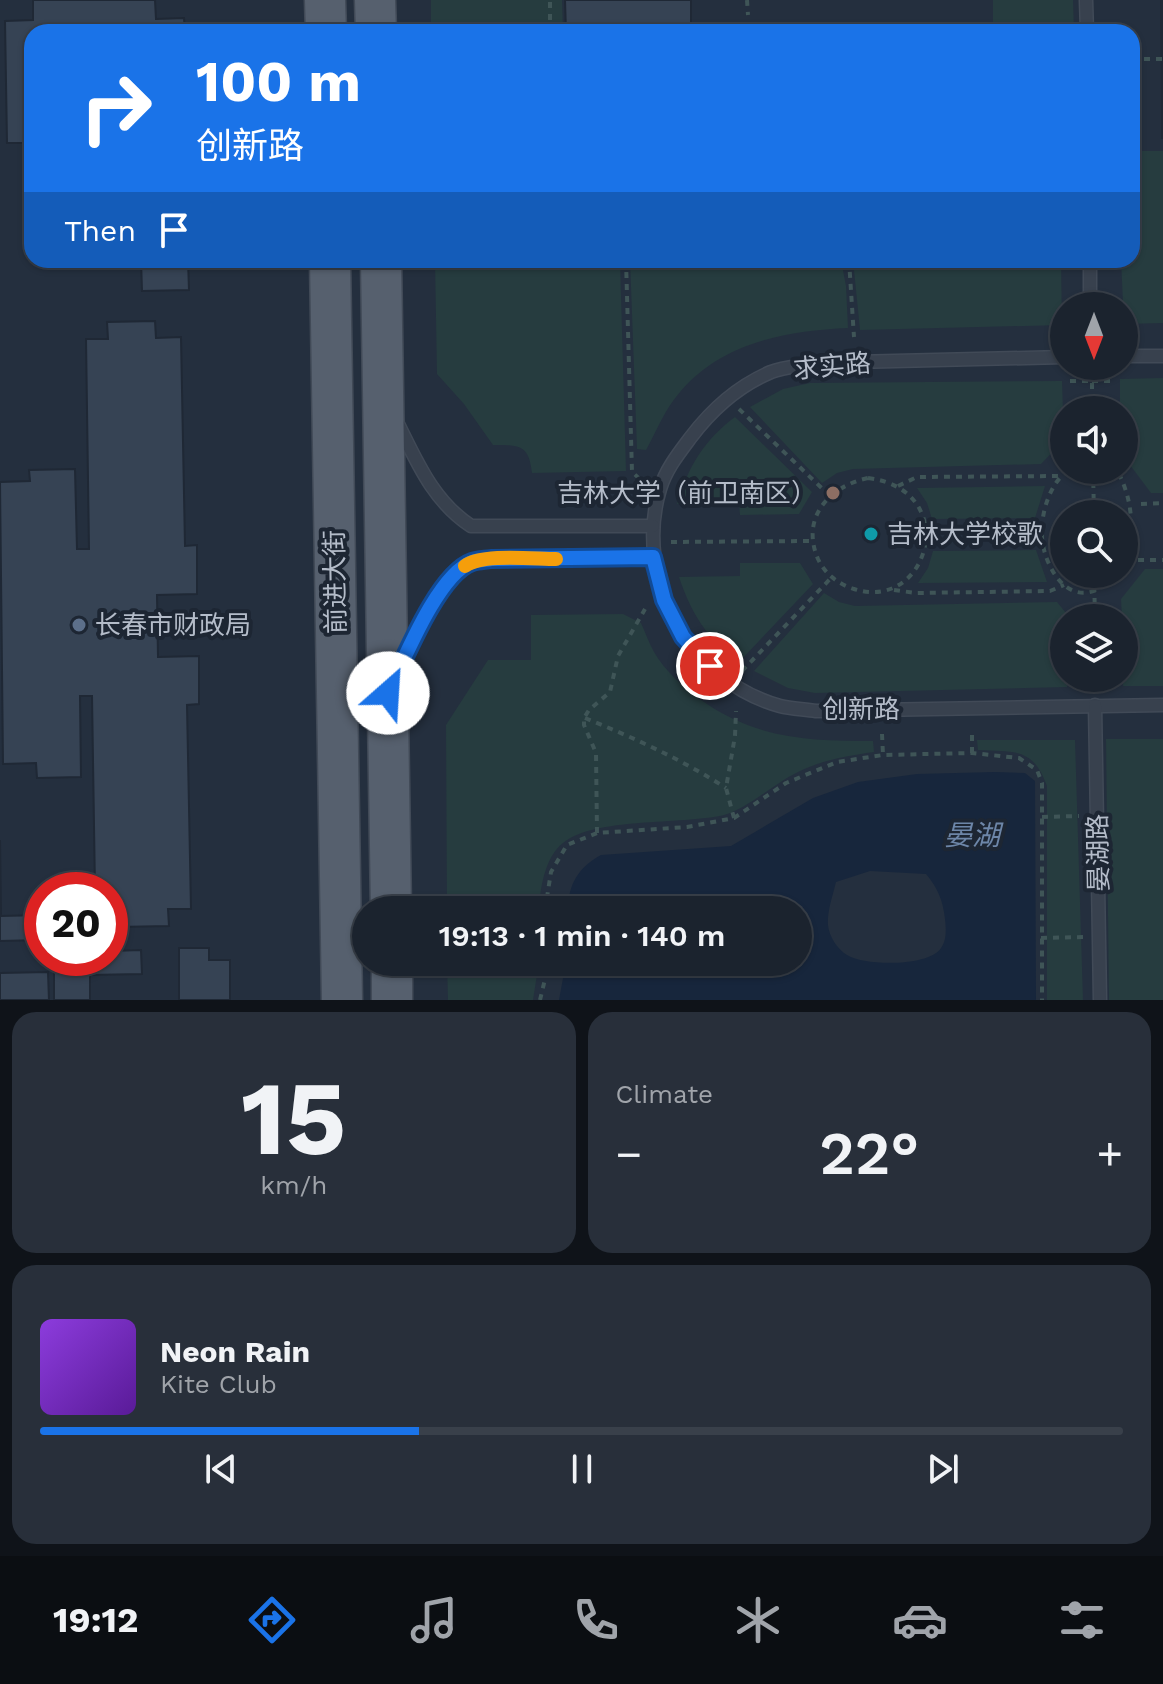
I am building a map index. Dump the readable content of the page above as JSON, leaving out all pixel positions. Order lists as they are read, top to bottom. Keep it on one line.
{"streets":{"main road":["前进大街"],"lane":["求实路","创新路","晏湖路"]},"crossings":[["求实路","创新路"],["创新路","晏湖路"]],"water":["晏湖"],"places":["吉林大学（前卫南区）","吉林大学校歌","长春市财政局"],"north":"bottom","page":{"turn":["100 m","创新路"],"then":"Then","limit":"20","trip":"19:13 · 1 min · 140 m","tile":[["15","km/h"],"Climate"],"heat":["−","22°","+"],"song":["Neon Rain","Kite Club"],"tabs":"19:12"}}
